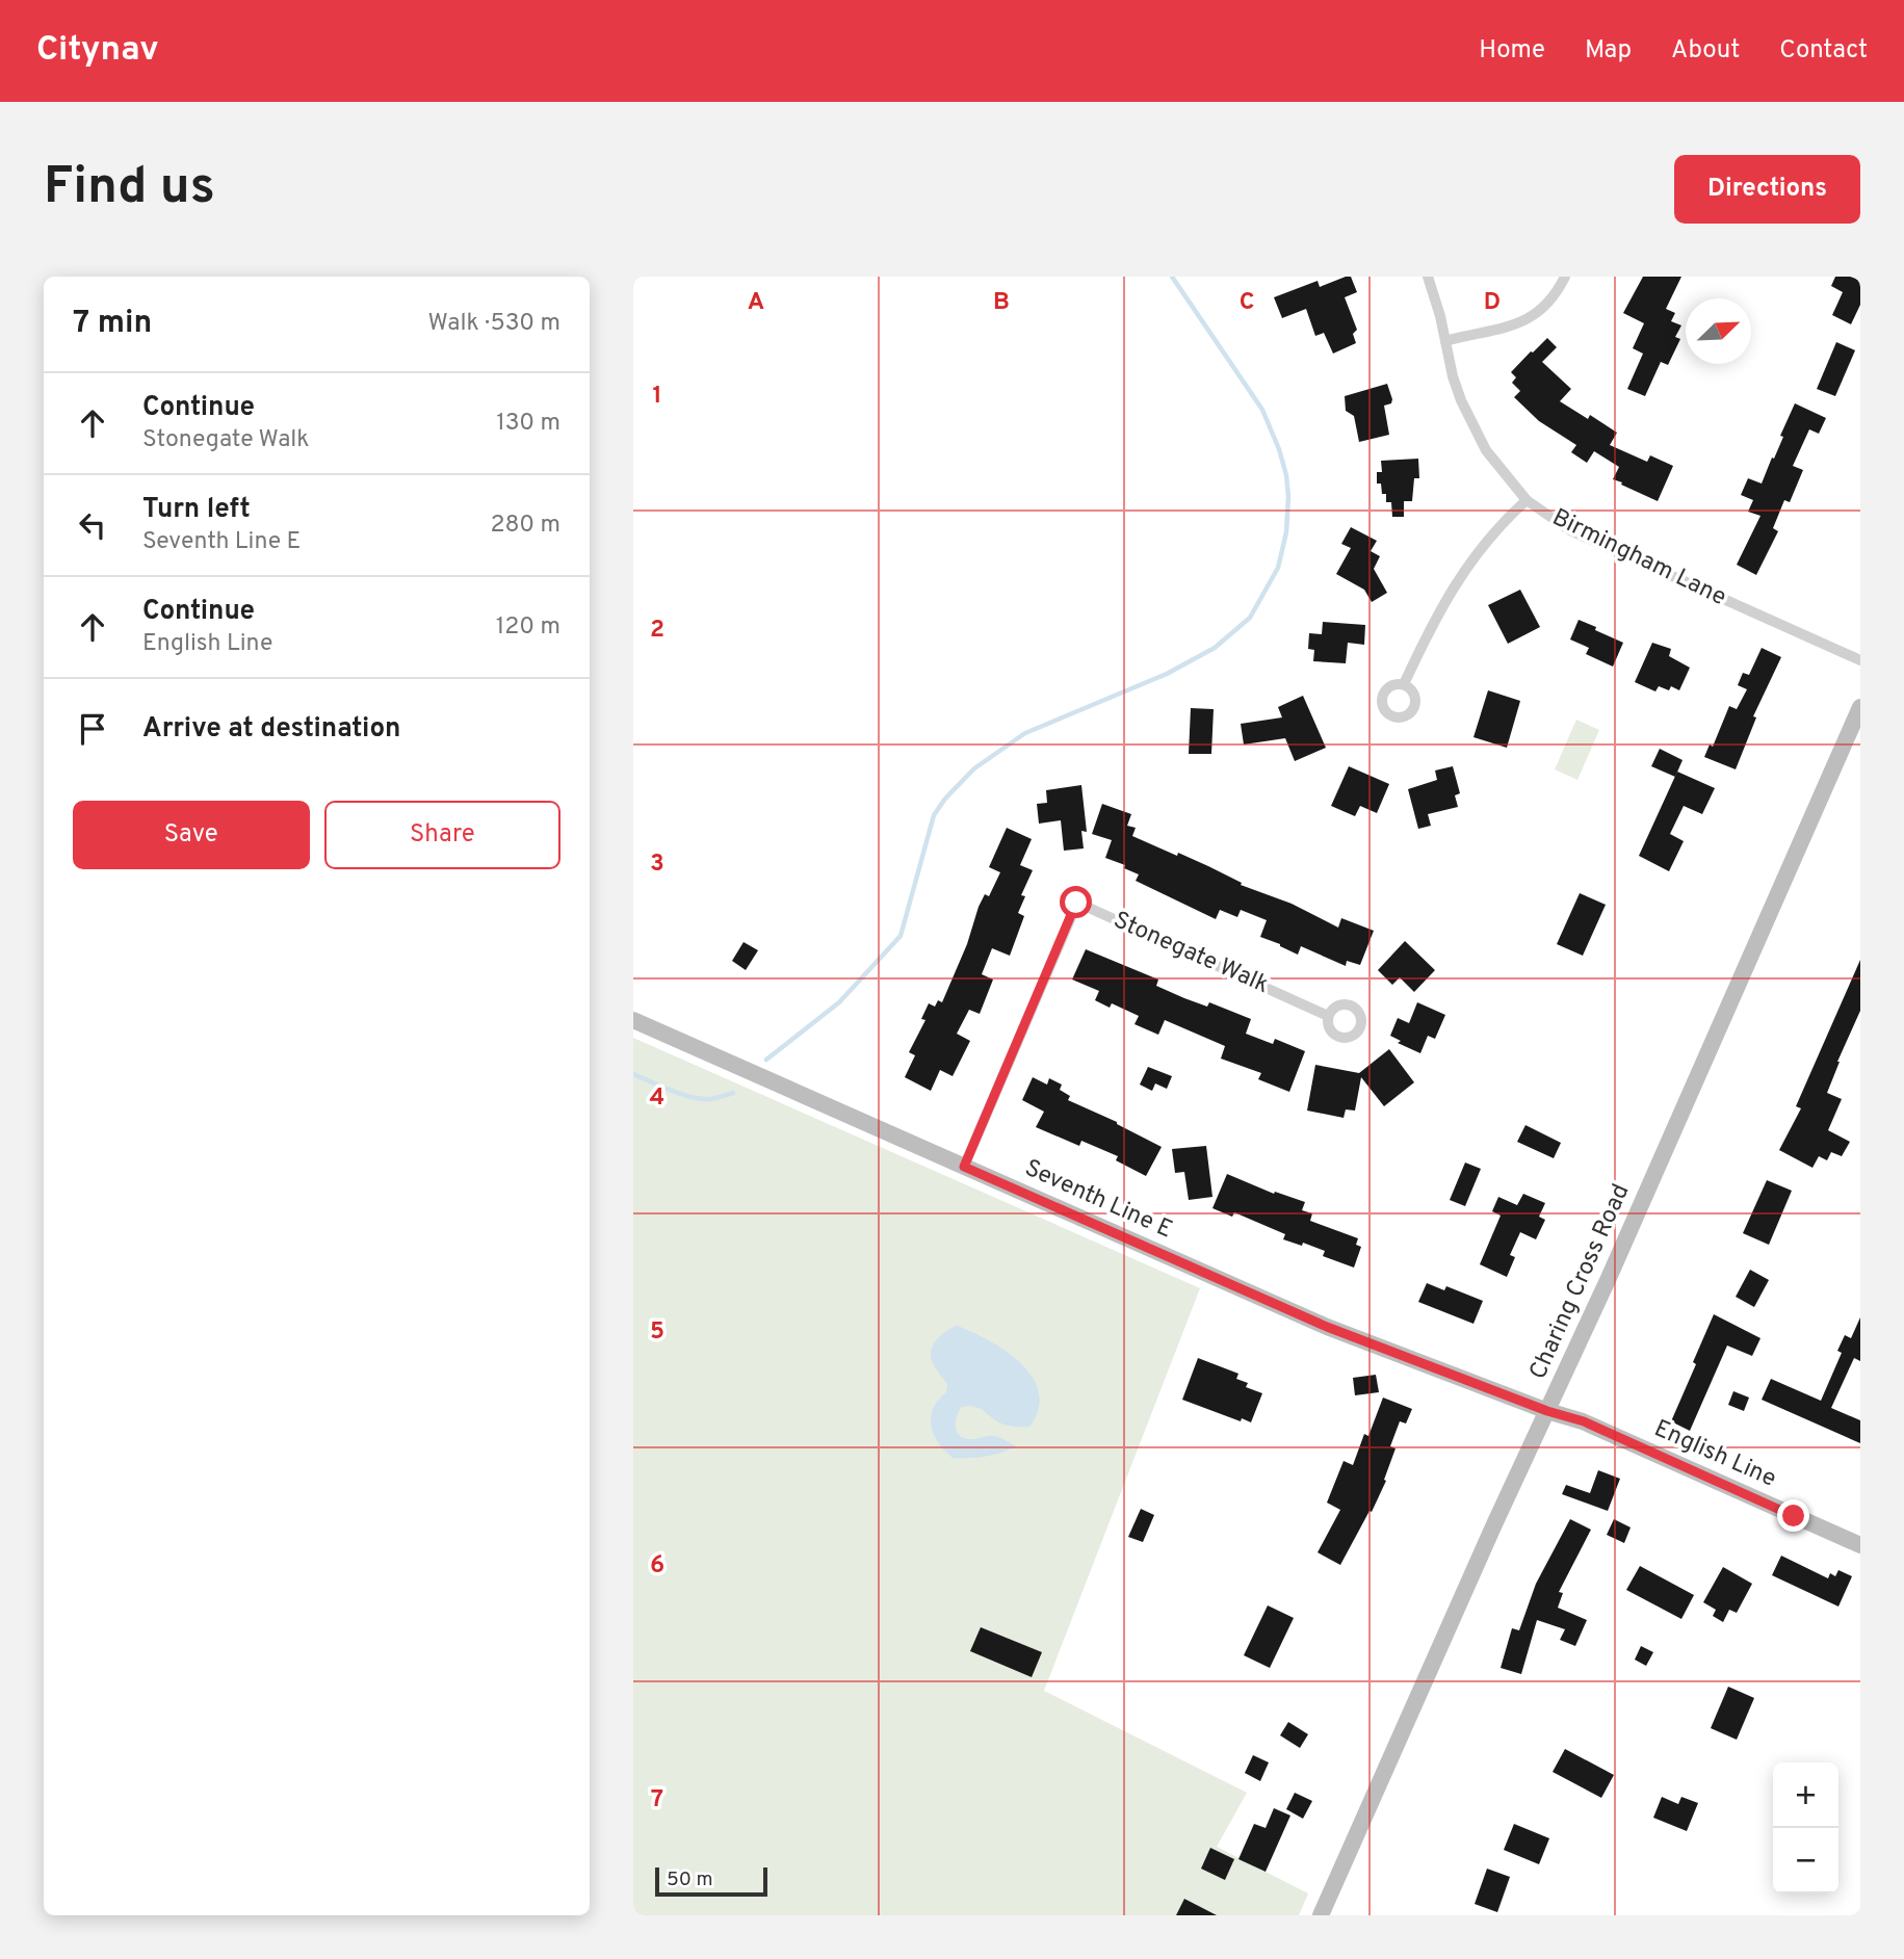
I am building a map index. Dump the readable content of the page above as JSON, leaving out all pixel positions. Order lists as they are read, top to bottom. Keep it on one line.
{"streets":{"street":["Birmingham Lane","Stonegate Walk","Seventh Line E","Charing Cross Road","English Line"]},"crossings":[["Stonegate Walk","Seventh Line E"],["Seventh Line E","Charing Cross Road"],["Seventh Line E","English Line"],["Charing Cross Road","English Line"]],"scale_bar":"50 m","north":"top right","page":{"header":"Citynav","nav":["Home","Map","About","Contact"],"buttons":["Directions",["Save","Share"]],"title":"Find us","heading":["7 min","Walk · 530 m"],"list":[["Continue","Stonegate Walk","130 m"],["Turn left","Seventh Line E","280 m"],["Continue","English Line","120 m"],"Arrive at destination"],"map_buttons":["+","−"],"scale":"50 m"},"grid":{"columns":["A","B","C","D"],"rows":["1","2","3","4","5","6","7"]}}
